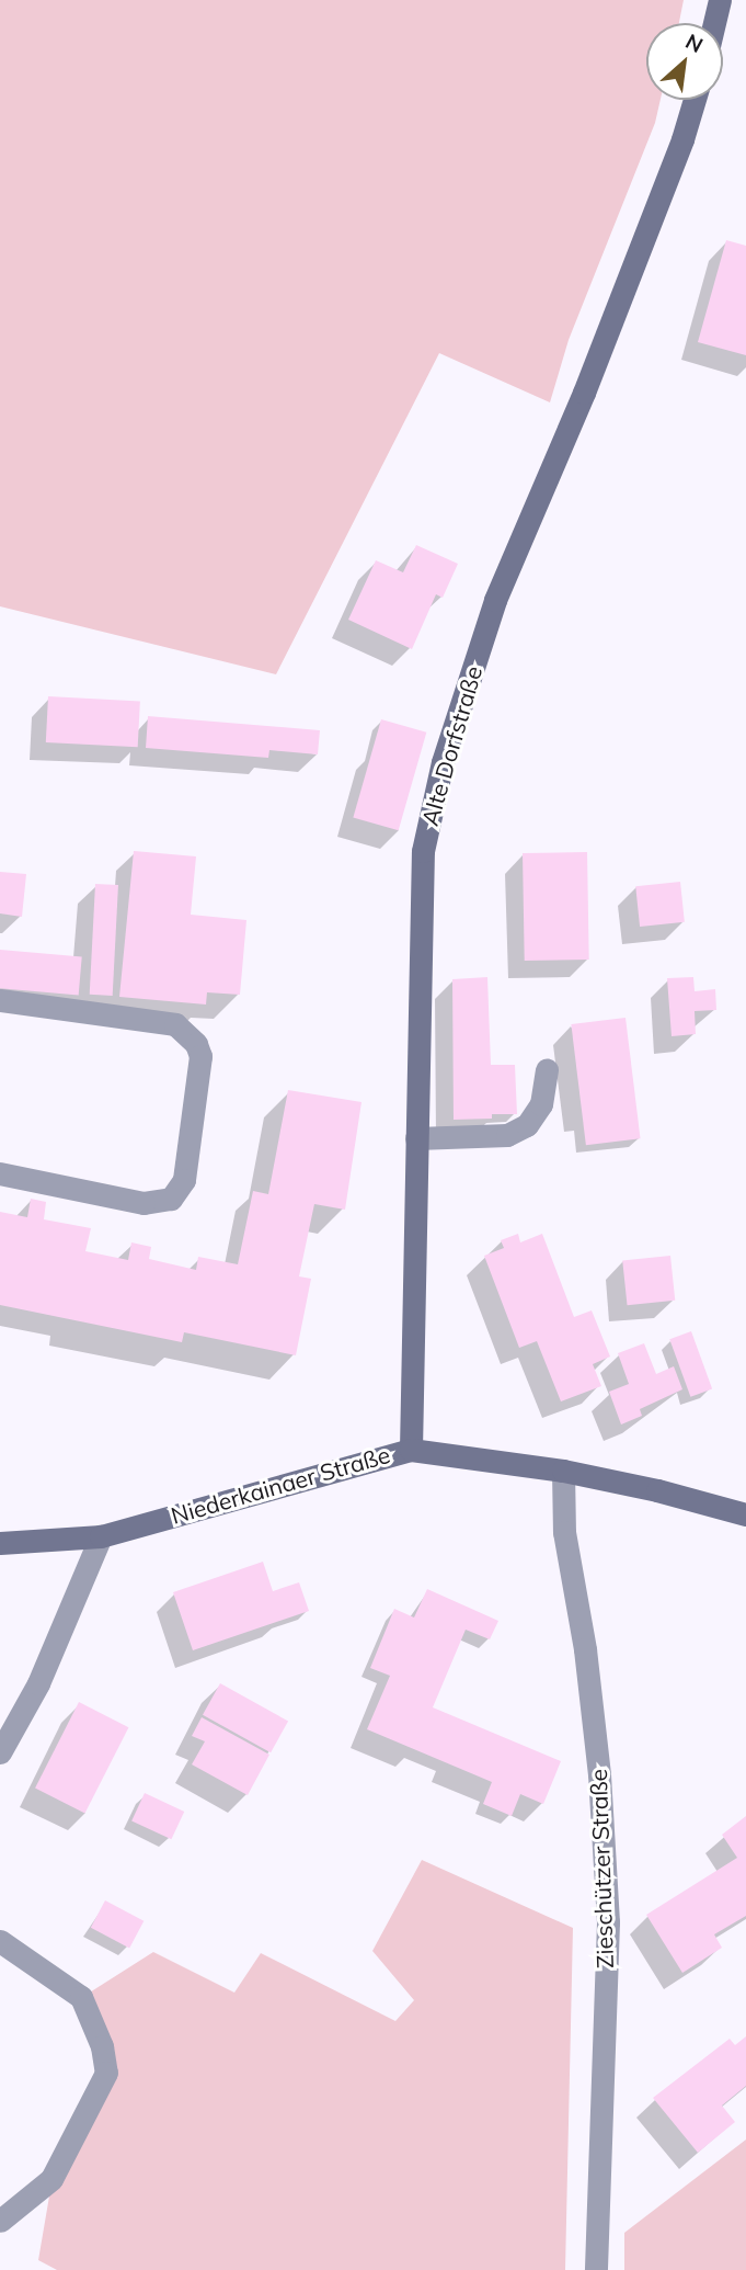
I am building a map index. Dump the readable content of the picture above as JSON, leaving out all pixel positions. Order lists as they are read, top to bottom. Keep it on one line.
{"streets":{"street":["Alte Dorfstraße","Niederkainaer Straße","Zieschützer Straße"]},"crossings":[["Alte Dorfstraße","Niederkainaer Straße"],["Niederkainaer Straße","Zieschützer Straße"]],"north":"top right"}
